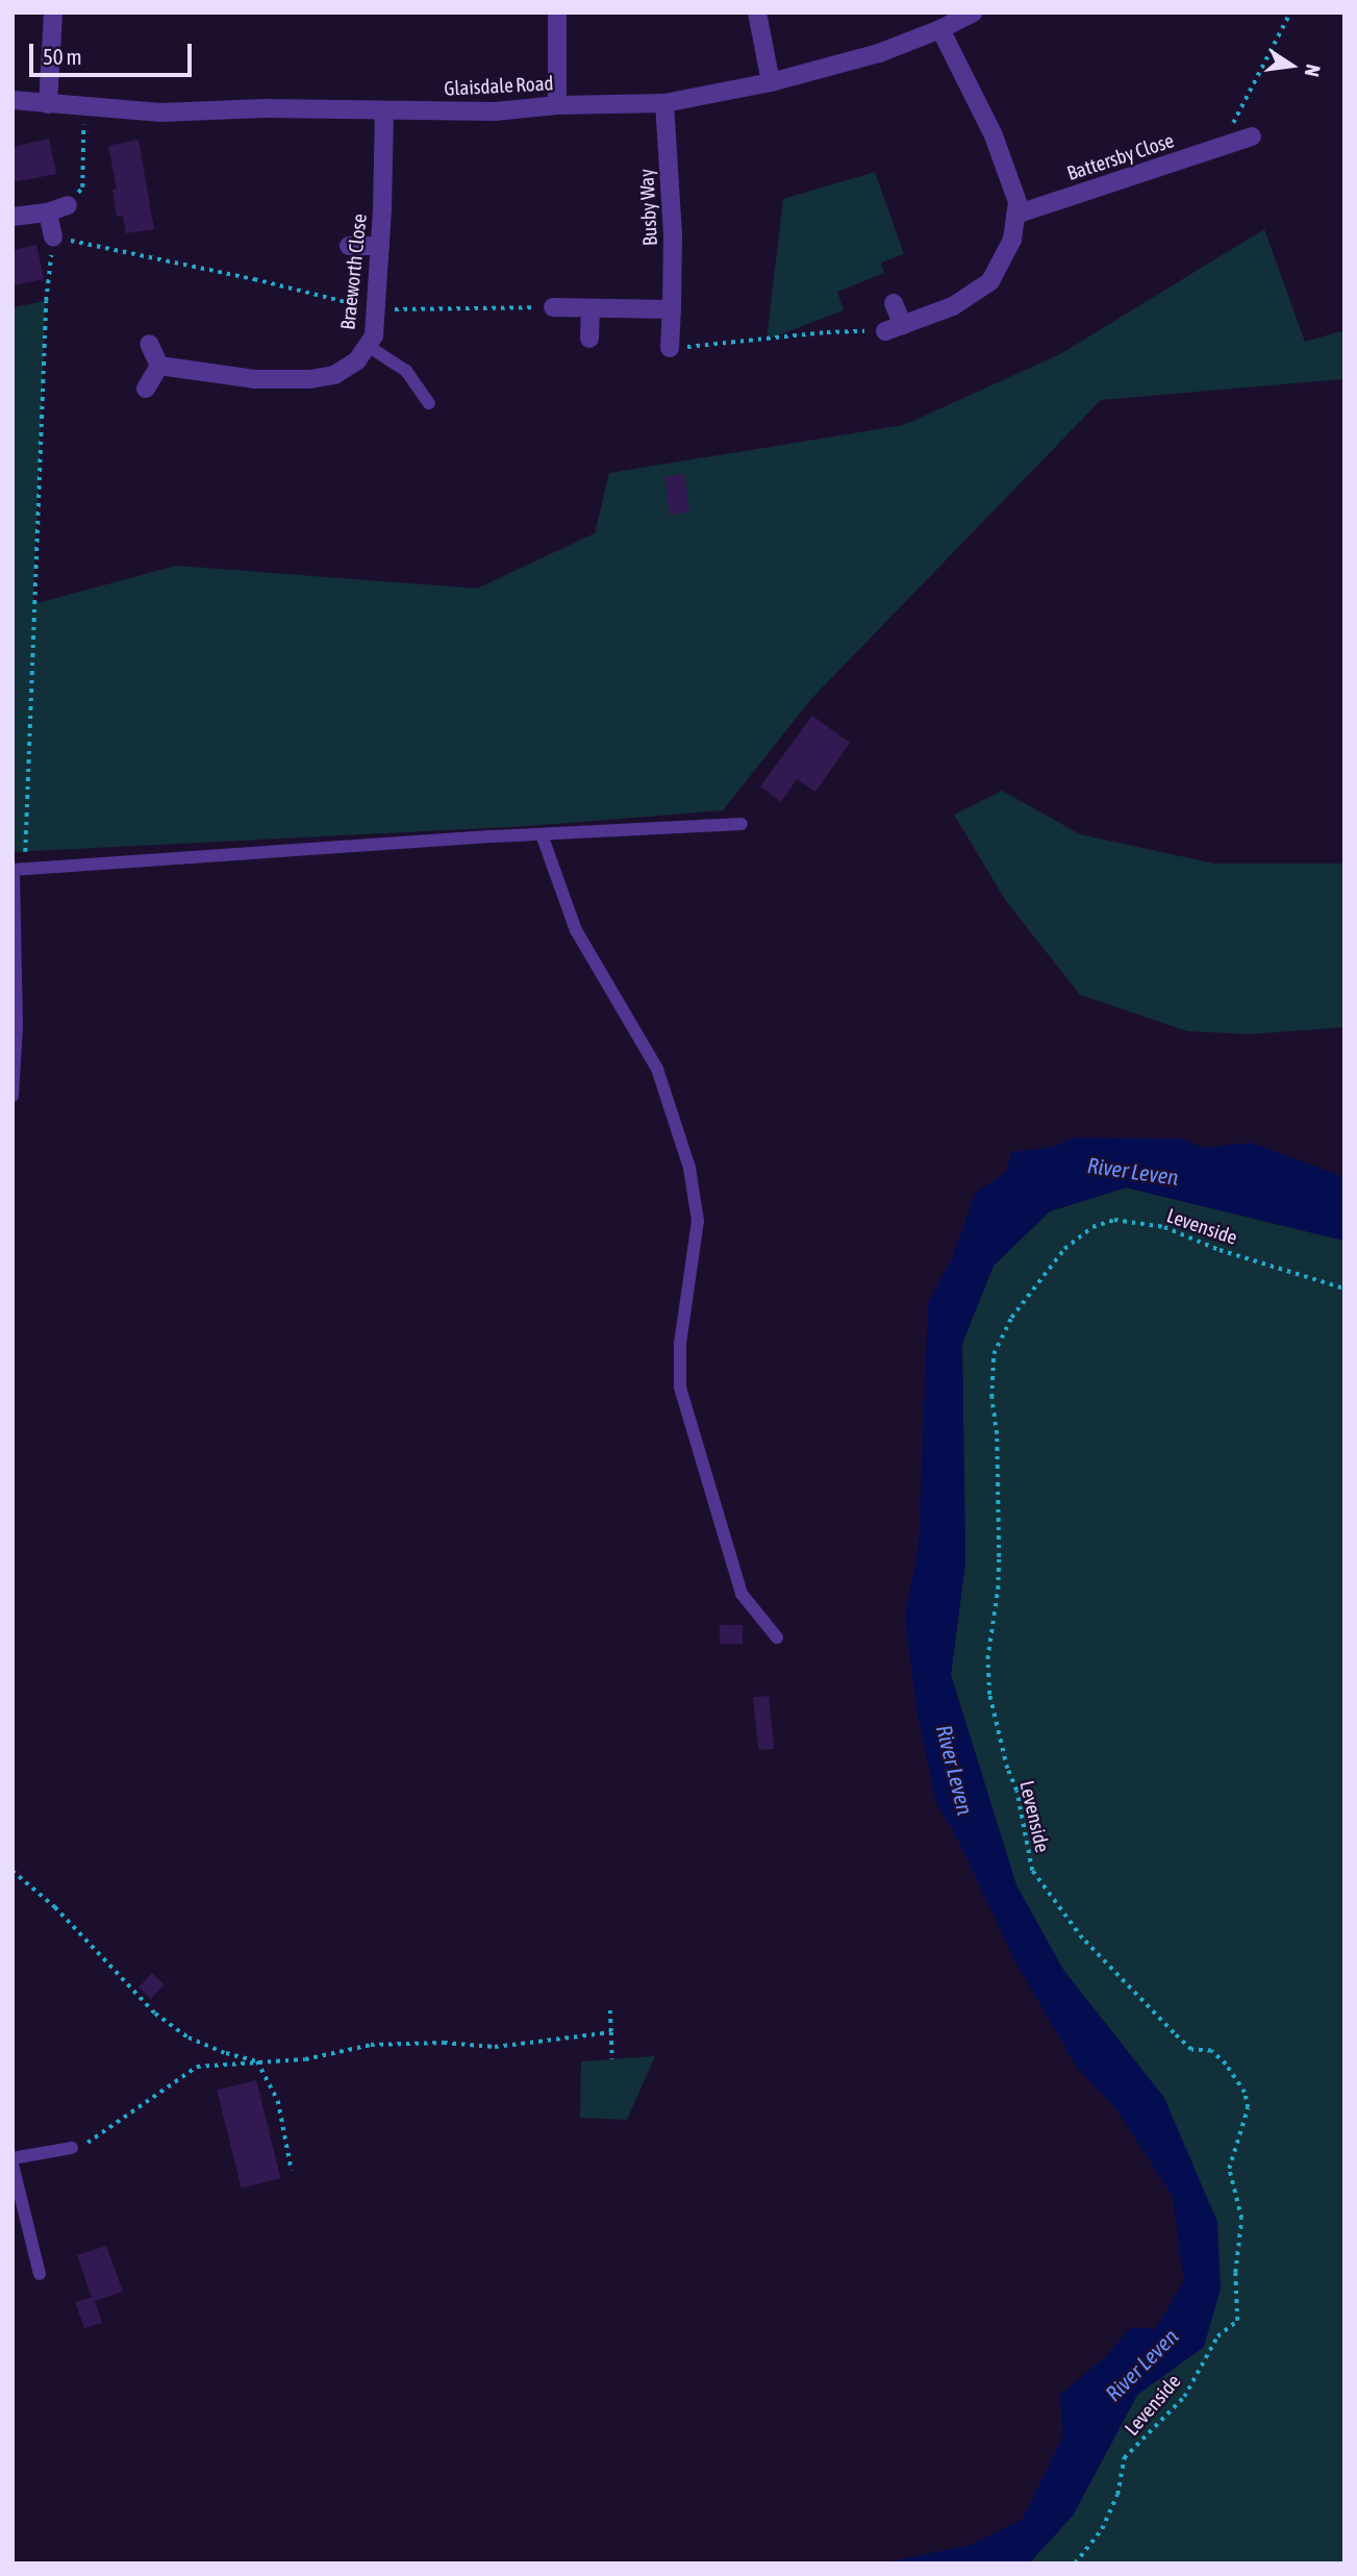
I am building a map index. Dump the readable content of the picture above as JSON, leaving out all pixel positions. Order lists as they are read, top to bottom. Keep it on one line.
{"streets":{"street":["Glaisdale Road","Battersby Close","Busby Way","Braeworth Close"],"path":["Levenside"]},"crossings":[["Glaisdale Road","Busby Way"],["Glaisdale Road","Braeworth Close"]],"water":["River Leven"],"scale_bar":"50 m","north":"right"}
